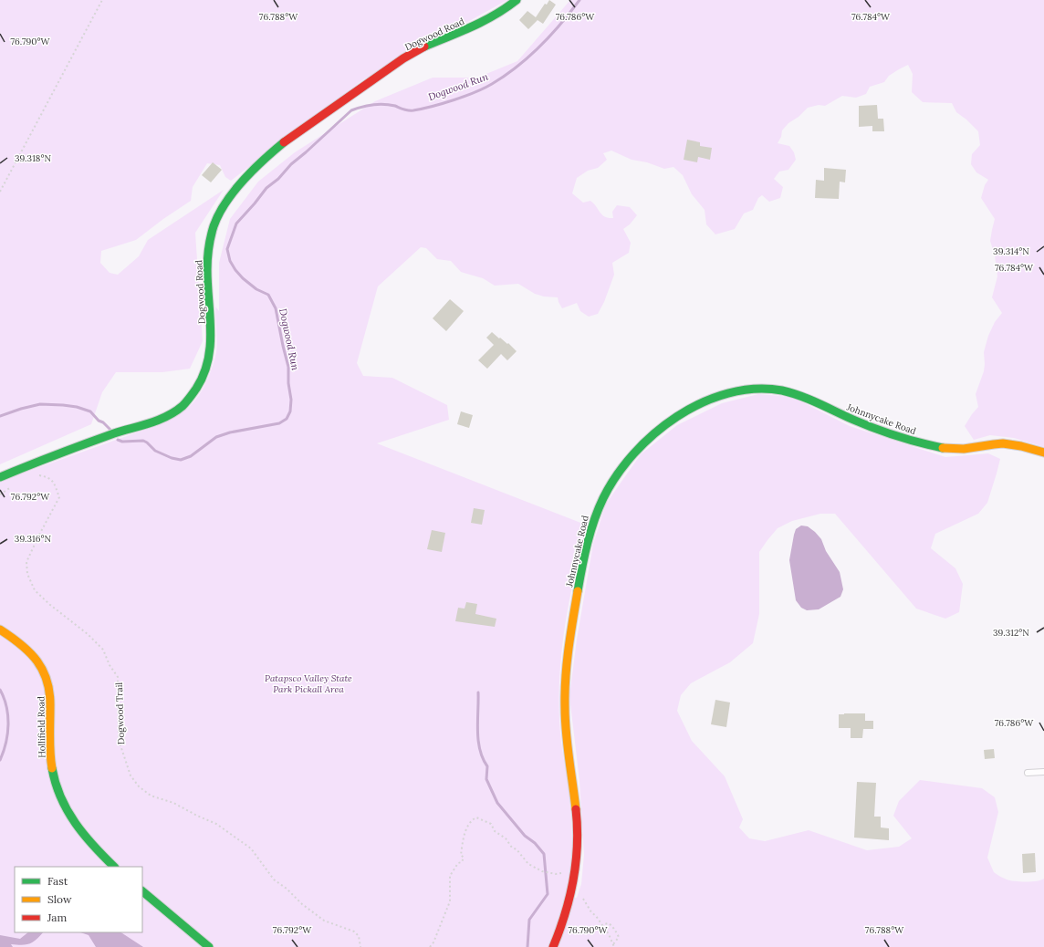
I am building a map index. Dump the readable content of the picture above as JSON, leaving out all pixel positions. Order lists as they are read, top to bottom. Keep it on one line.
{"streets":{"street":["Dogwood Road","Johnnycake Road","Hollifield Road"],"path":["Dogwood Trail"]},"water":["Dogwood Run"],"parks":["Patapsco Valley State Park Pickall Area"],"legend":["Fast","Slow","Jam"],"coordinates":["76.788°W","76.786°W","76.784°W","76.790°W","39.318°N","39.314°N","76.792°W","39.316°N","39.312°N"]}
